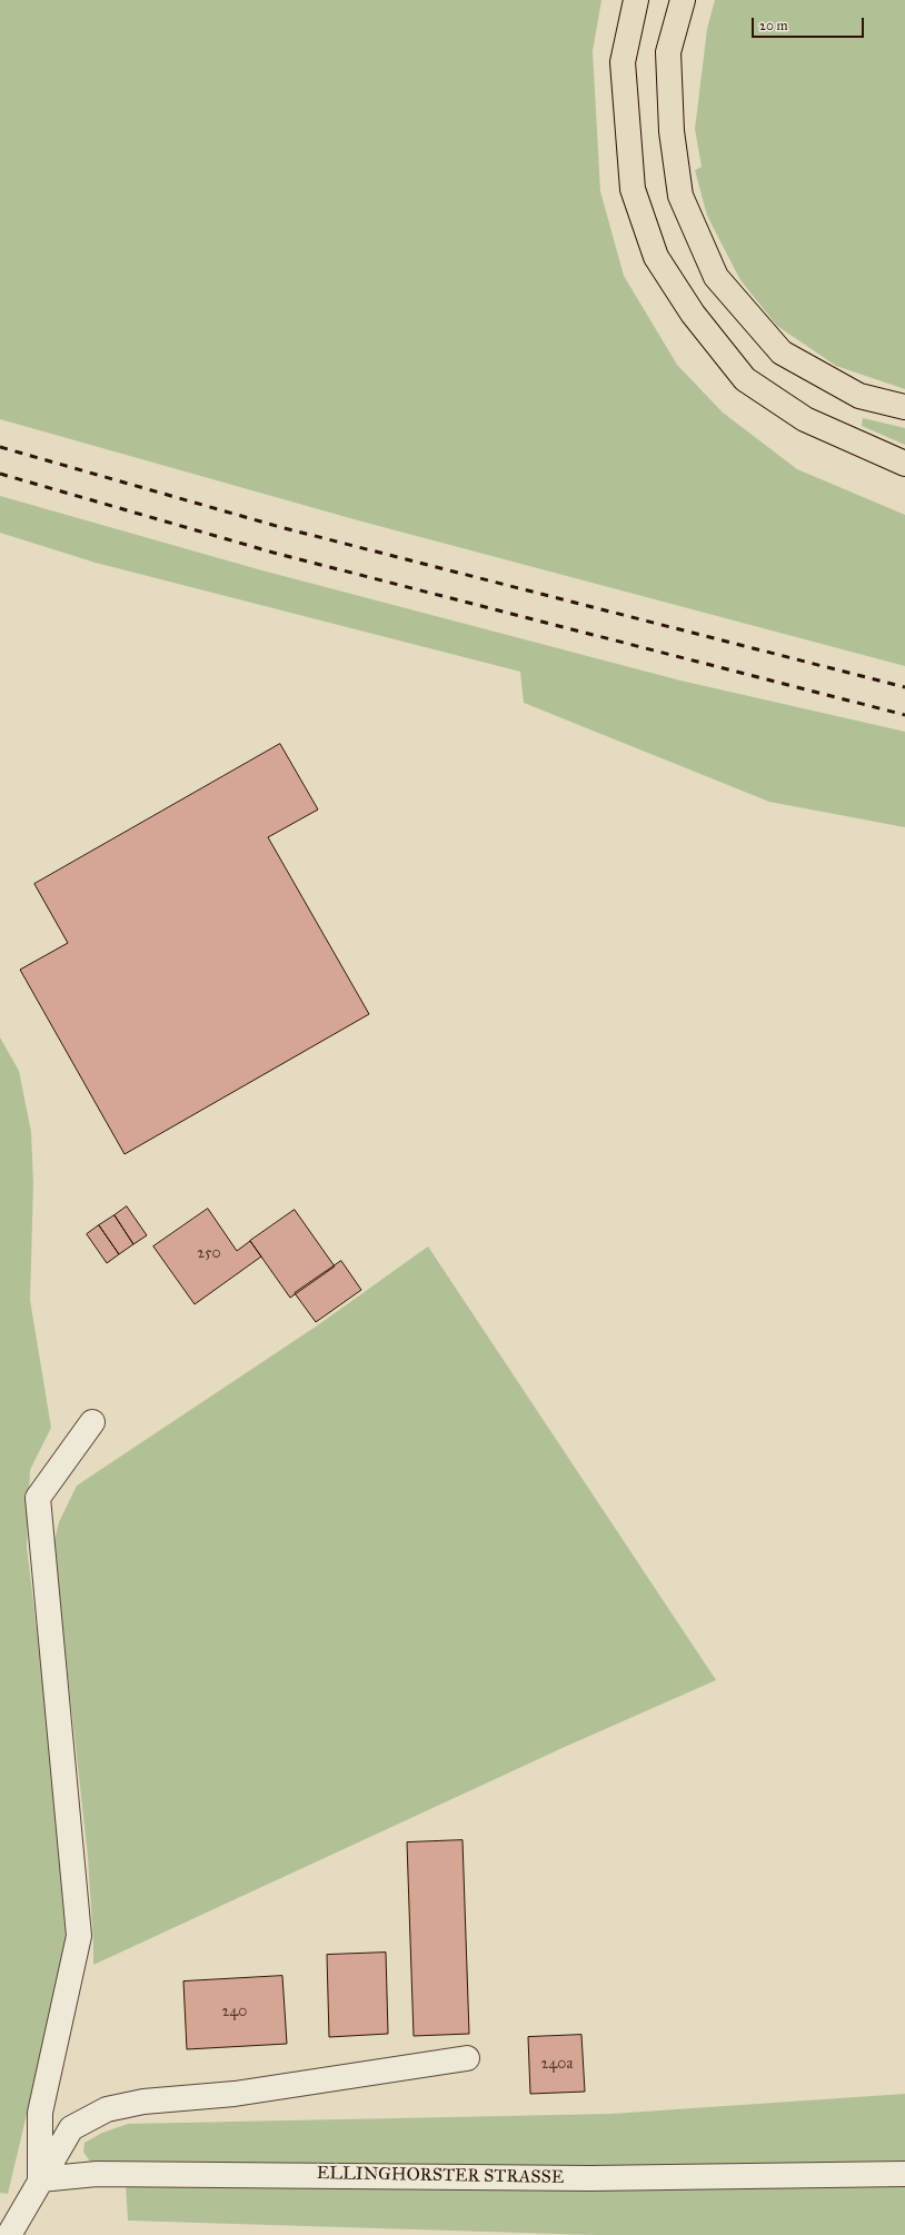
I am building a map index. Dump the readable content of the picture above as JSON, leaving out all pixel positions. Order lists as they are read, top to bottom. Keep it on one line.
{"streets":{"street":["ELLINGHORSTER STRASSE"]},"house_numbers":["250","240","240a"],"scale_bar":"20 m"}
